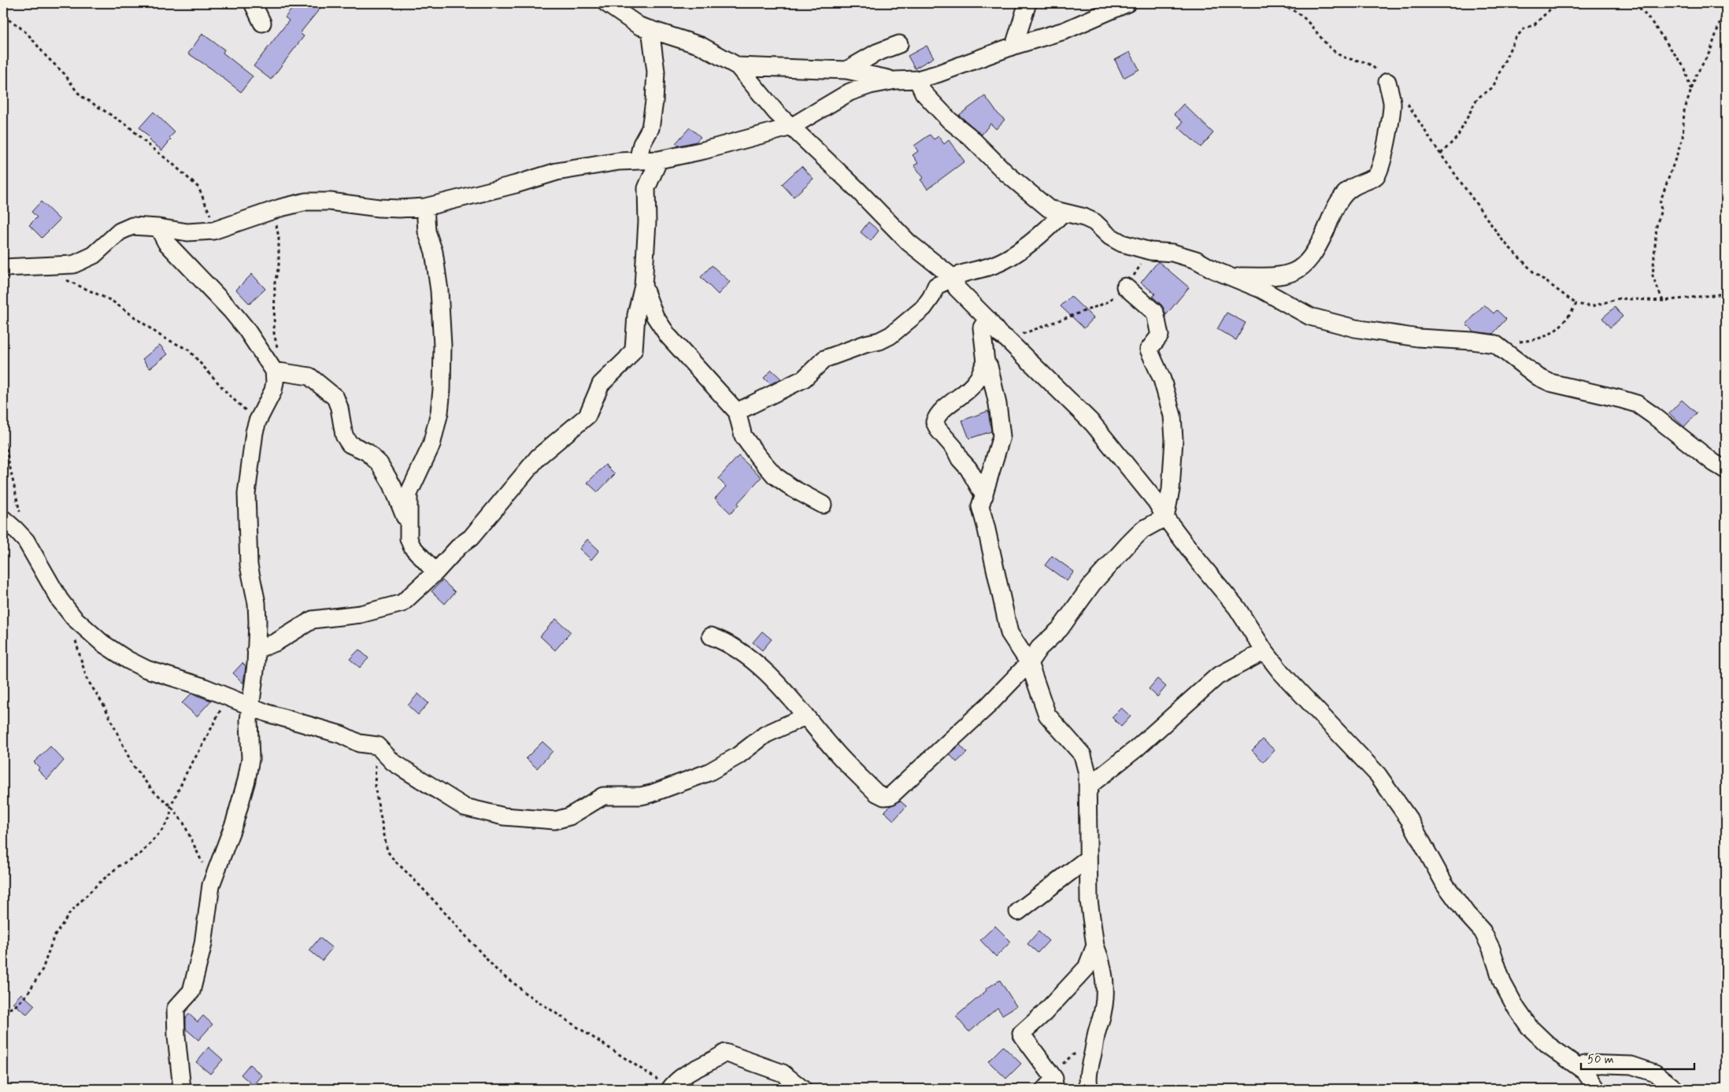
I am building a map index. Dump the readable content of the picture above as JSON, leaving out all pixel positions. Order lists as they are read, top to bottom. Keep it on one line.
{"scale_bar":"50 m"}
